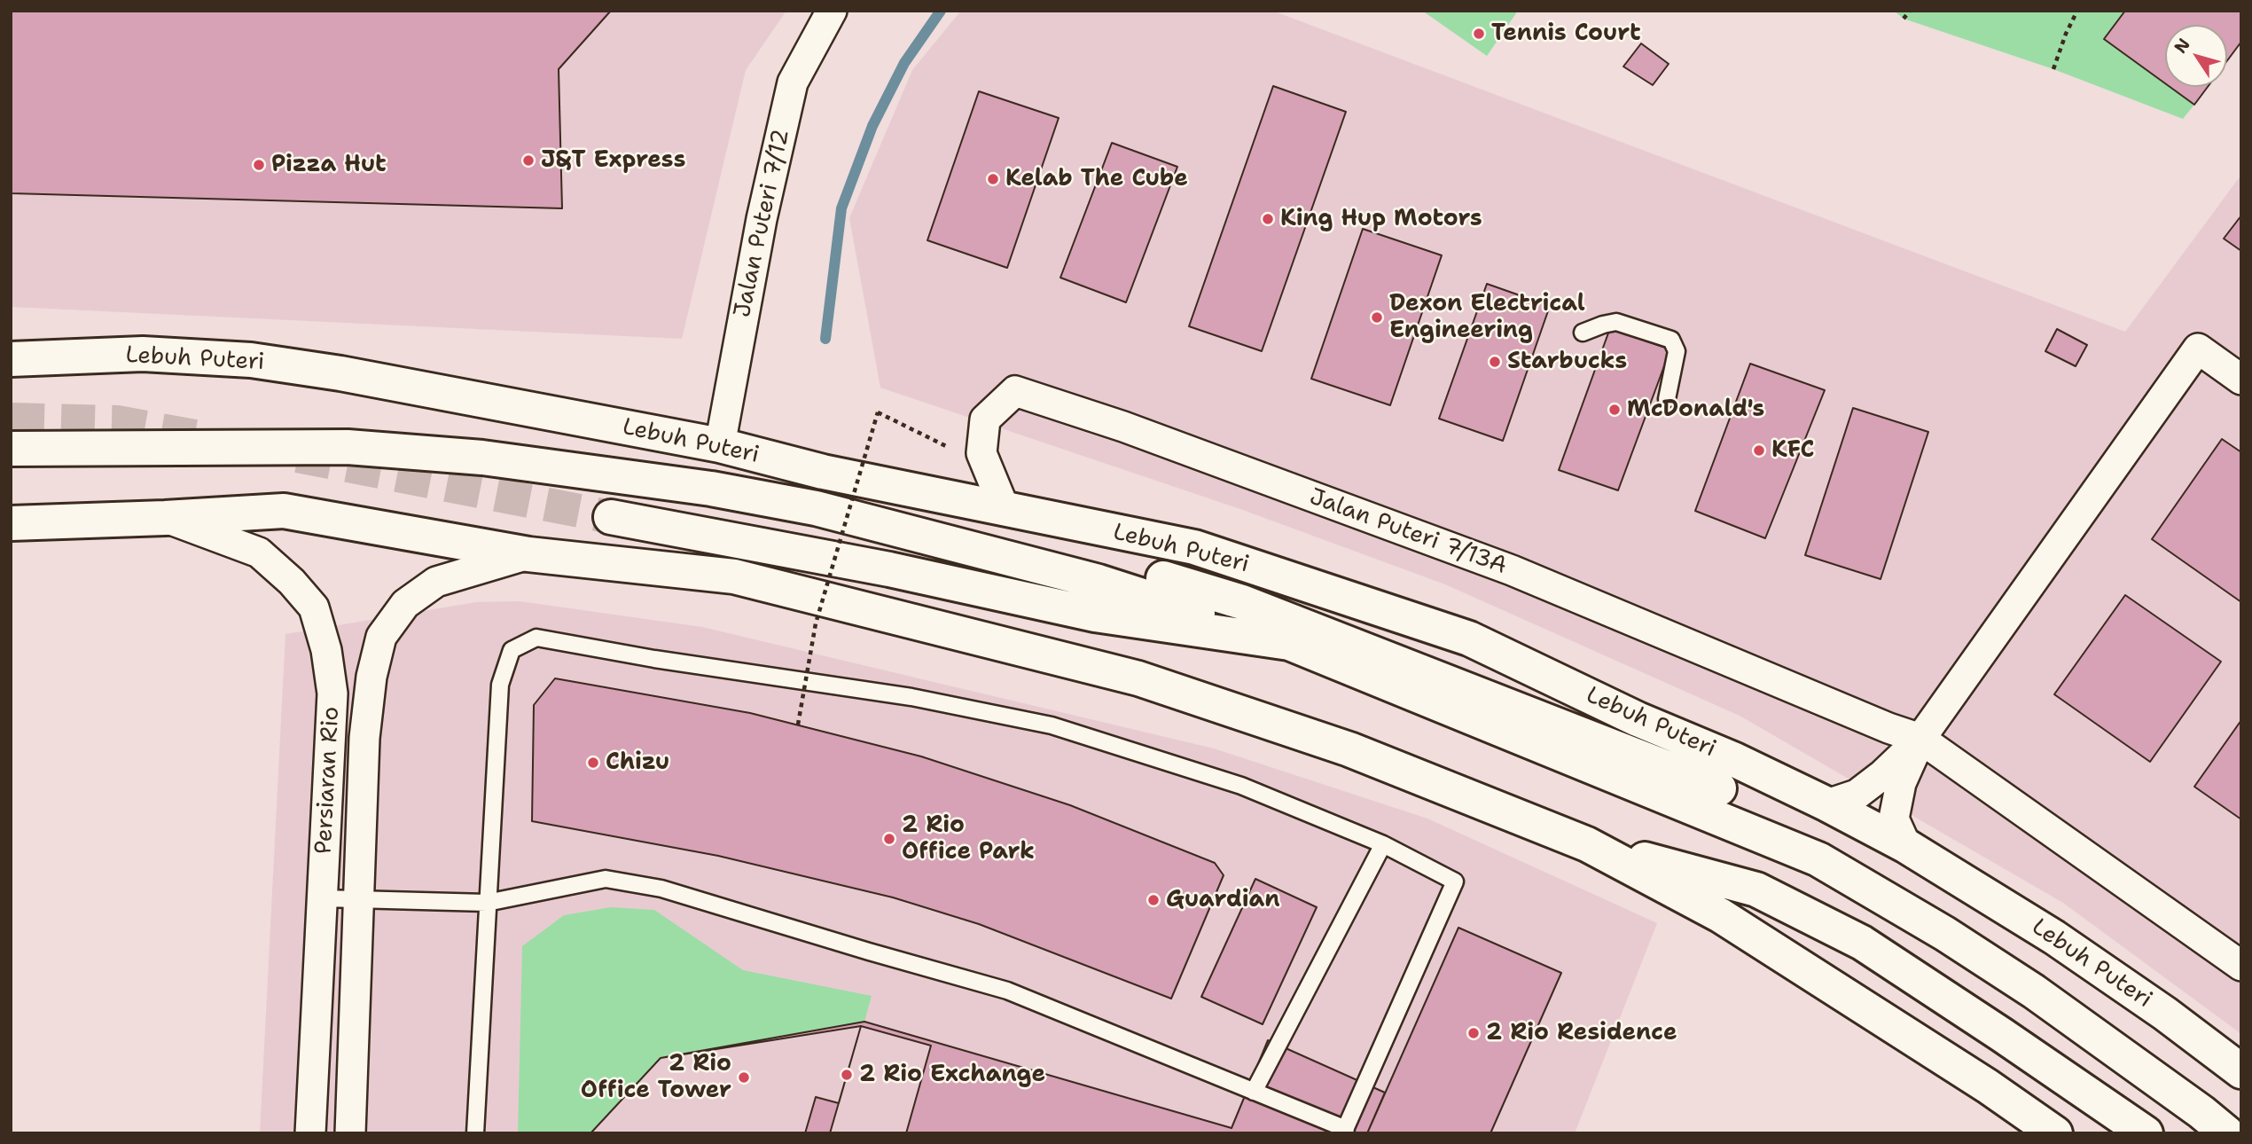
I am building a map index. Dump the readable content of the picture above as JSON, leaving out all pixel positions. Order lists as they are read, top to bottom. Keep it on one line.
{"streets":{"main road":["Lebuh Puteri"],"street":["Jalan Puteri 7/12","Jalan Puteri 7/13A","Persiaran Rio"]},"crossings":[["Jalan Puteri 7/12","Lebuh Puteri"],["Lebuh Puteri","Jalan Puteri 7/13A"]],"places":["Tennis Court","J&T Express","Pizza Hut","Kelab The Cube","King Hup Motors","Dexon Electrical Engineering","Starbucks","McDonald's","KFC","Chizu","2 Rio Office Park","Guardian","2 Rio Residence","2 Rio Exchange","2 Rio Office Tower"],"north":"top left"}
